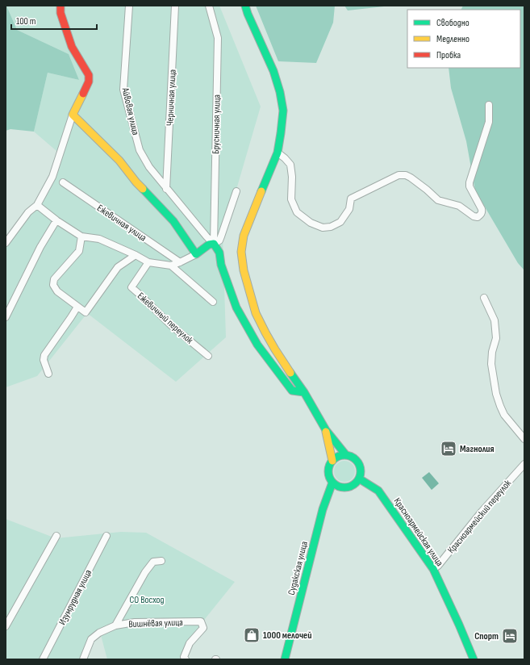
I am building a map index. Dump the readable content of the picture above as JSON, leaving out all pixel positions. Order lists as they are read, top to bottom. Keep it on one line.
{"streets":{"main road":["Красноармейская улица","Судакская улица"],"street":["Черничная улица","Айвовая улица","Брусничная улица","Ежевичная улица","Ежевичный переулок","Красноармейский переулок","Изумрудная улица","Вишнёвая улица"]},"crossings":[["Черничная улица","Айвовая улица"],["Айвовая улица","Брусничная улица"],["Красноармейский переулок","Красноармейская улица"],["Красноармейская улица","Судакская улица"]],"parks":["СО Восход"],"places":{"hotel":["Магнолия","Спорт"],"shop":["1000 мелочей"]},"legend":["Свободно","Медленно","Пробка"],"scale_bar":"100 m"}
